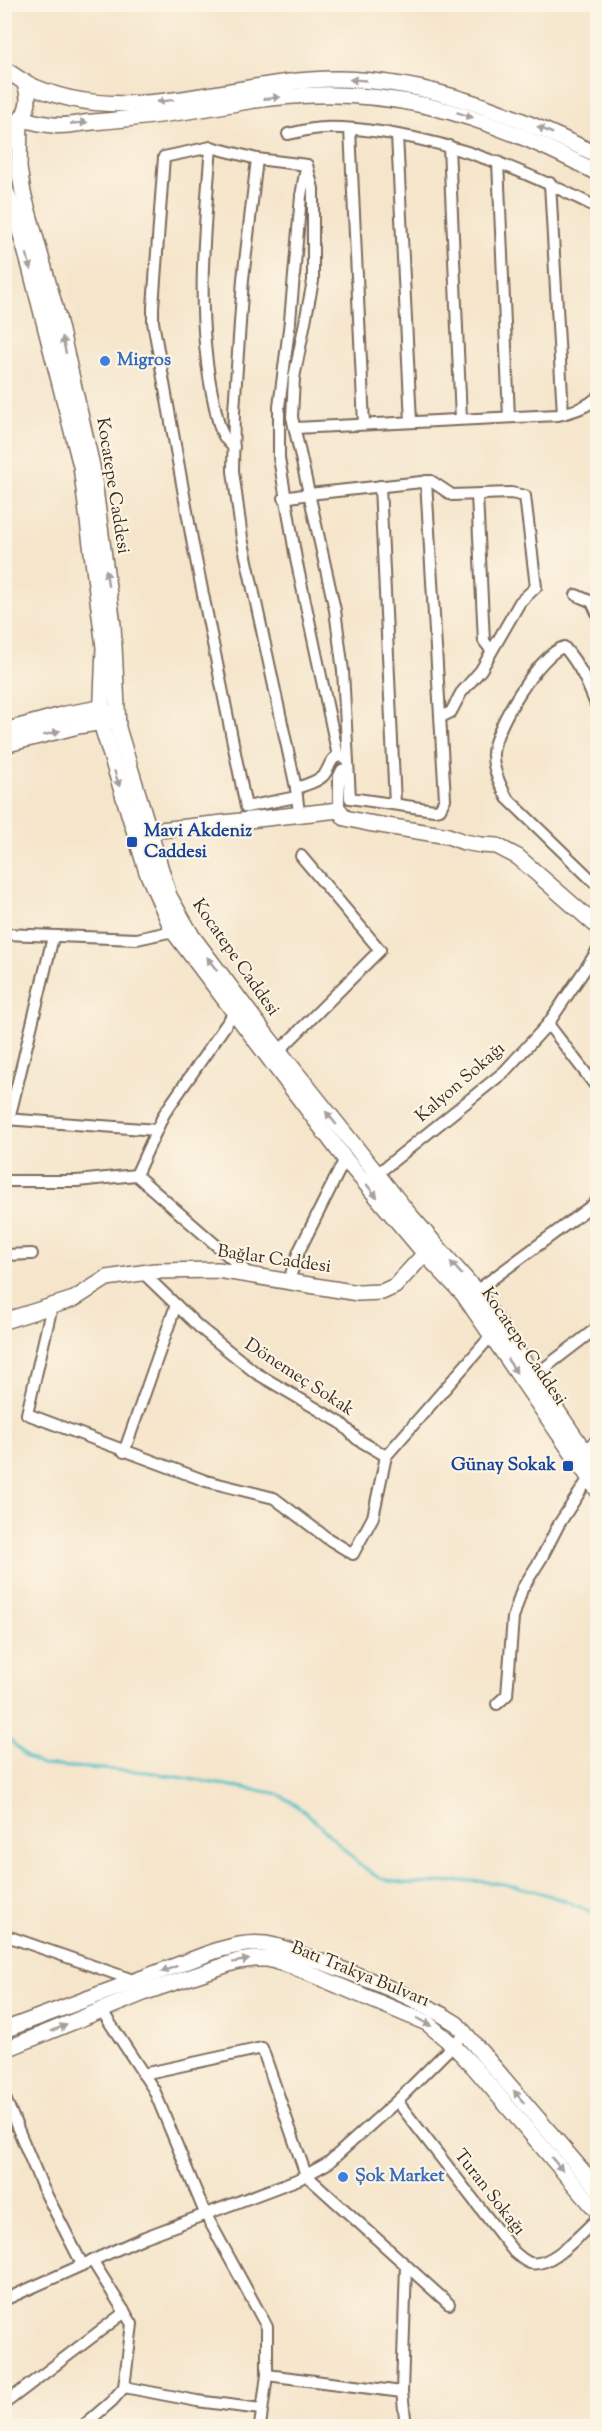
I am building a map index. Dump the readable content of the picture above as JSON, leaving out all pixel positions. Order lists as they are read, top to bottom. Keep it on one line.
{"streets":{"main road":["Kocatepe Caddesi","Bağlar Caddesi","Batı Trakya Bulvarı"],"street":["Kalyon Sokağı","Dönemeç Sokak","Turan Sokağı"]},"crossings":[["Kocatepe Caddesi","Kalyon Sokağı"],["Kocatepe Caddesi","Bağlar Caddesi"],["Bağlar Caddesi","Dönemeç Sokak"]],"places":{"other":["Migros","Şok Market"],"transit":["Mavi Akdeniz Caddesi","Günay Sokak"]}}
